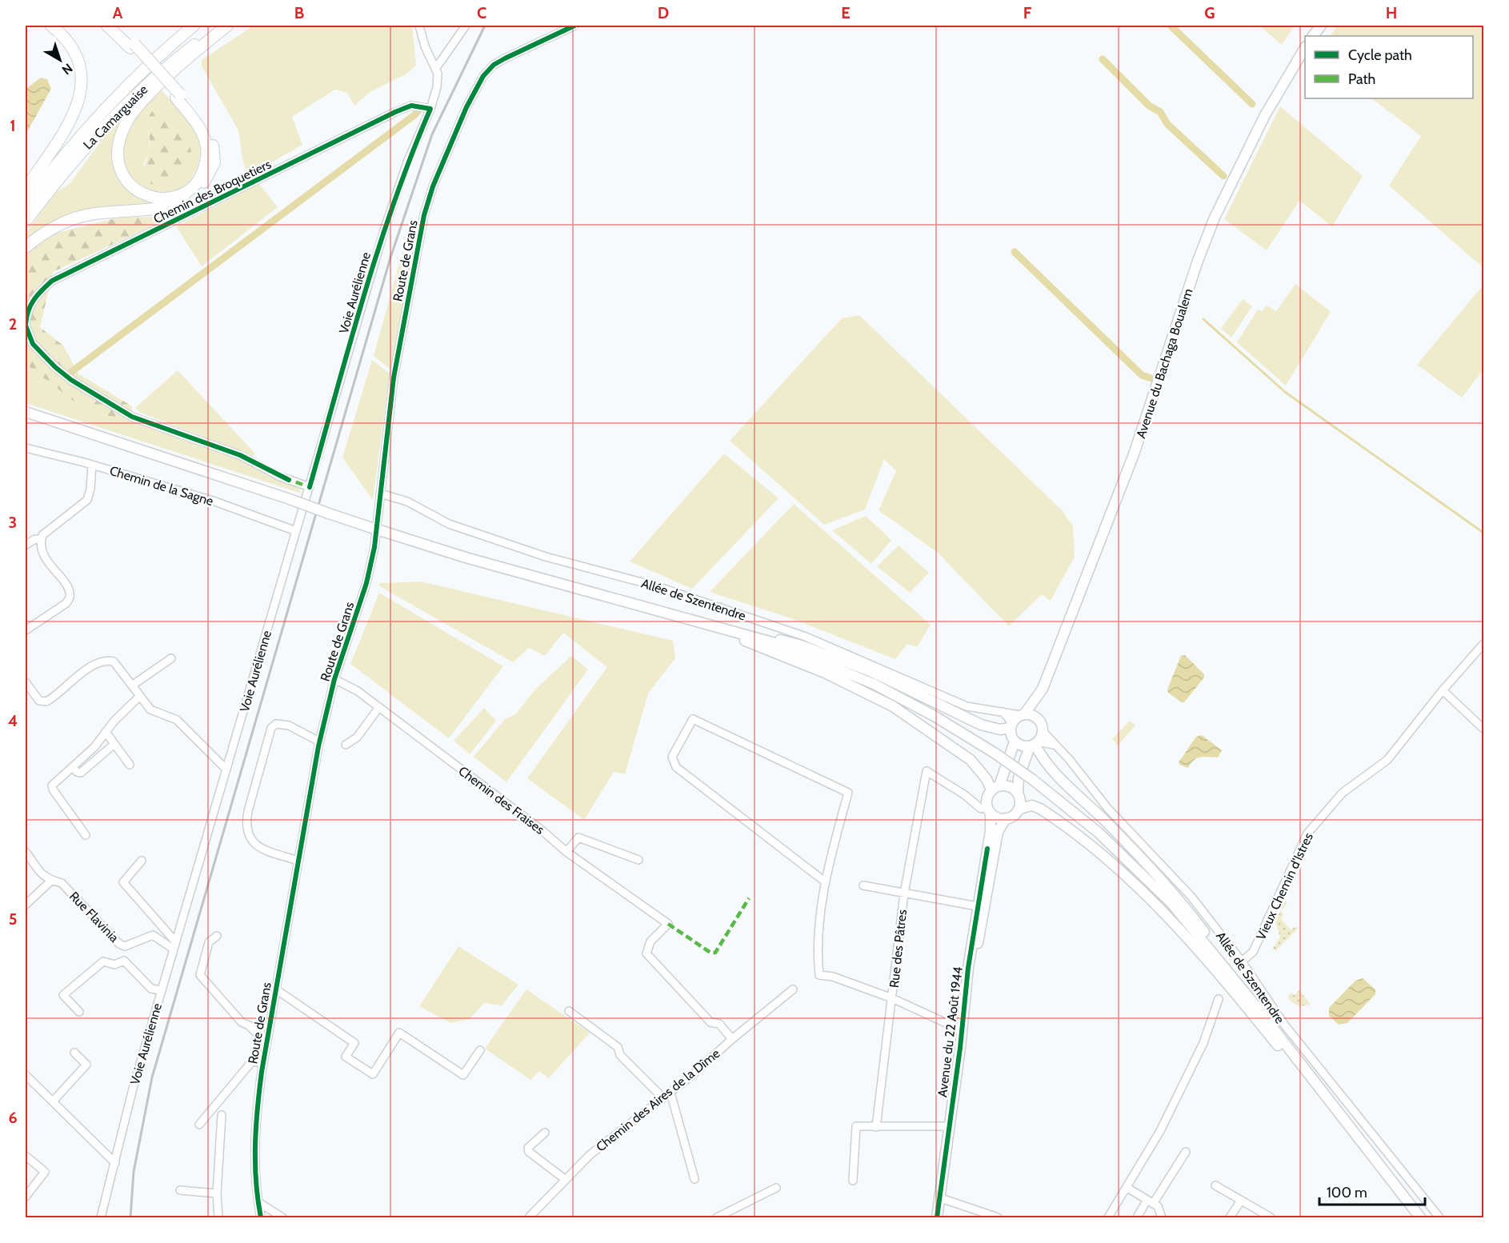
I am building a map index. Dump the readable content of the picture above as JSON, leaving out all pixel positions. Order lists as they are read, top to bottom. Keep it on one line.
{"streets":{"highway":["La Camarguaise"],"main road":["Avenue du Bachaga Boualem","Avenue du 22 Août 1944"],"street":["Chemin des Broquetiers","Route de Grans","Voie Aurélienne","Chemin de la Sagne","Allée de Szentendre","Chemin des Fraises","Vieux Chemin d'Istres","Rue Flavinia","Rue des Pâtres","Chemin des Aires de la Dîme"]},"crossings":[["Chemin des Broquetiers","Voie Aurélienne"],["Route de Grans","Allée de Szentendre"],["Route de Grans","Chemin des Fraises"],["Voie Aurélienne","Chemin de la Sagne"],["Voie Aurélienne","Rue Flavinia"],["Allée de Szentendre","Vieux Chemin d'Istres"],["Chemin des Fraises","Chemin des Aires de la Dîme"],["Rue des Pâtres","Avenue du 22 Août 1944"]],"legend":["Cycle path","Path"],"scale_bar":"100 m","north":"bottom right","grid":{"columns":["A","B","C","D","E","F","G","H"],"rows":["1","2","3","4","5","6"]}}
